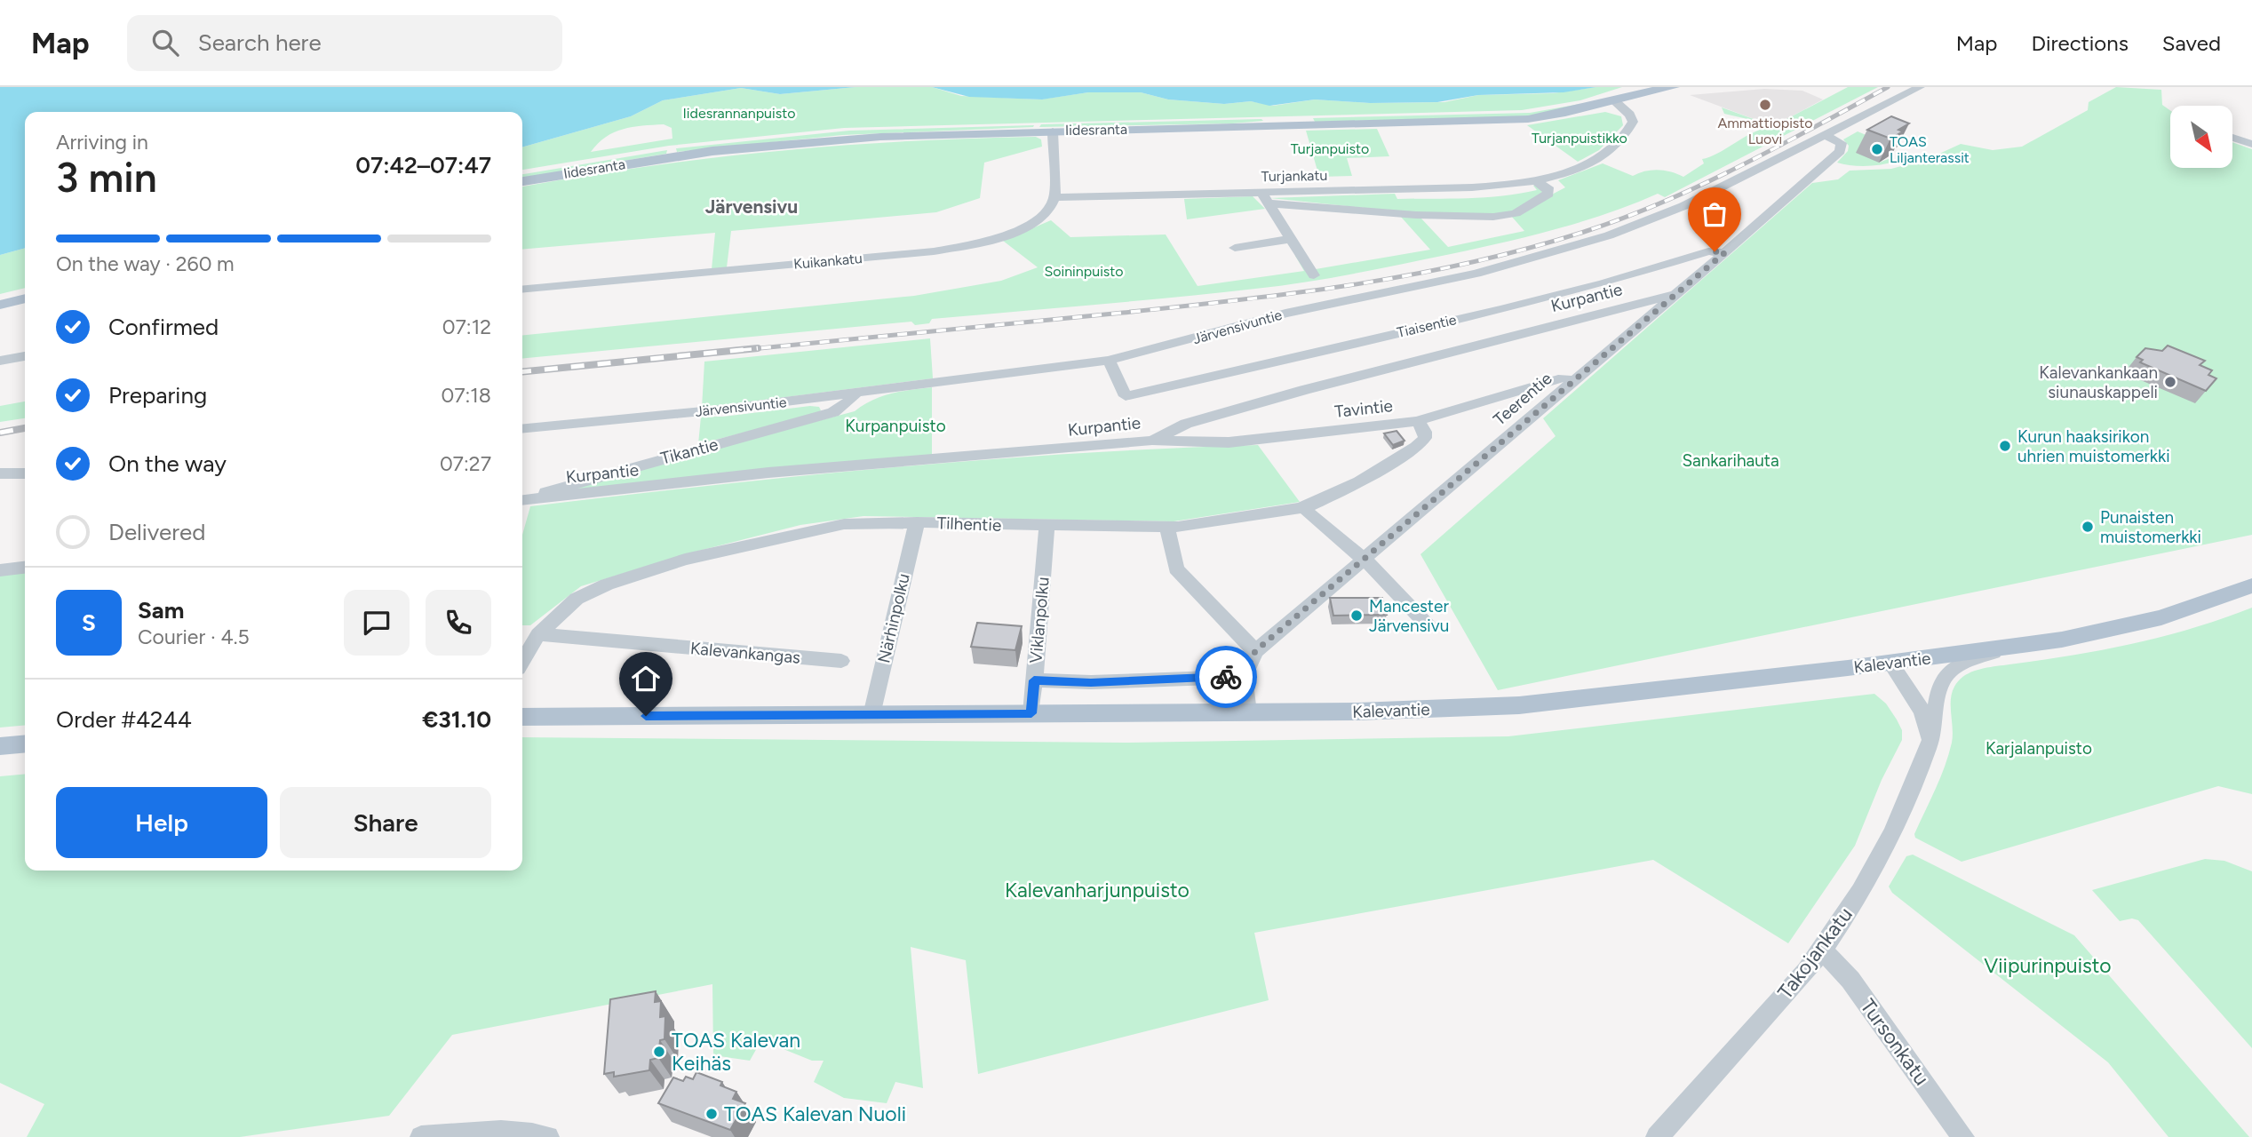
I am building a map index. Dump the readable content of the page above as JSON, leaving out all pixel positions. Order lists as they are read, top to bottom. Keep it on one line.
{"streets":{"main road":["Iidesranta","Kalevantie"],"street":["Turjankatu","Kuikankatu","Kurpantie","Tiaisentie","Järvensivuntie","Teerentie","Tavintie","Tikantie","Tilhentie","Närhinpolku","Viklanpolku","Kalevankangas","Takojankatu","Tursonkatu"]},"crossings":[["Iidesranta","Turjankatu"],["Turjankatu","Kuikankatu"],["Kurpantie","Teerentie"],["Kurpantie","Tavintie"],["Tiaisentie","Järvensivuntie"],["Tiaisentie","Teerentie"],["Järvensivuntie","Teerentie"],["Järvensivuntie","Tikantie"],["Teerentie","Tavintie"],["Tavintie","Tilhentie"],["Tilhentie","Närhinpolku"],["Tilhentie","Viklanpolku"],["Tilhentie","Kalevankangas"],["Närhinpolku","Kalevantie"],["Viklanpolku","Kalevantie"],["Kalevantie","Takojankatu"],["Takojankatu","Tursonkatu"]],"districts":["Järvensivu"],"parks":["Iidesrannanpuisto","Turjanpuistikko","Turjanpuisto","Soininpuisto","Kurpanpuisto","Sankarihauta","Karjalanpuisto","Kalevanharjunpuisto","Viipurinpuisto"],"places":["Ammattiopisto Luovi","TOAS Liljanterassit","Kalevankankaan siunauskappeli","Kurun haaksirikon uhrien muistomerkki","Punaisten muistomerkki","Mancester Järvensivu","TOAS Kalevan Keihäs","TOAS Kalevan Nuoli"],"north":"bottom right","page":{"header":"Map","search":"Search here","nav":["Map","Directions","Saved"],"heading":["3 min","Arriving in","07:42–07:47"],"panel":["Sam","Courier · 4.5","Order #4244","€31.10"],"bar":"On the way · 260 m","list":[["Confirmed","07:12"],["Preparing","07:18"],["On the way","07:27"],"Delivered"],"round":"S","buttons":["Help","Share"]}}
